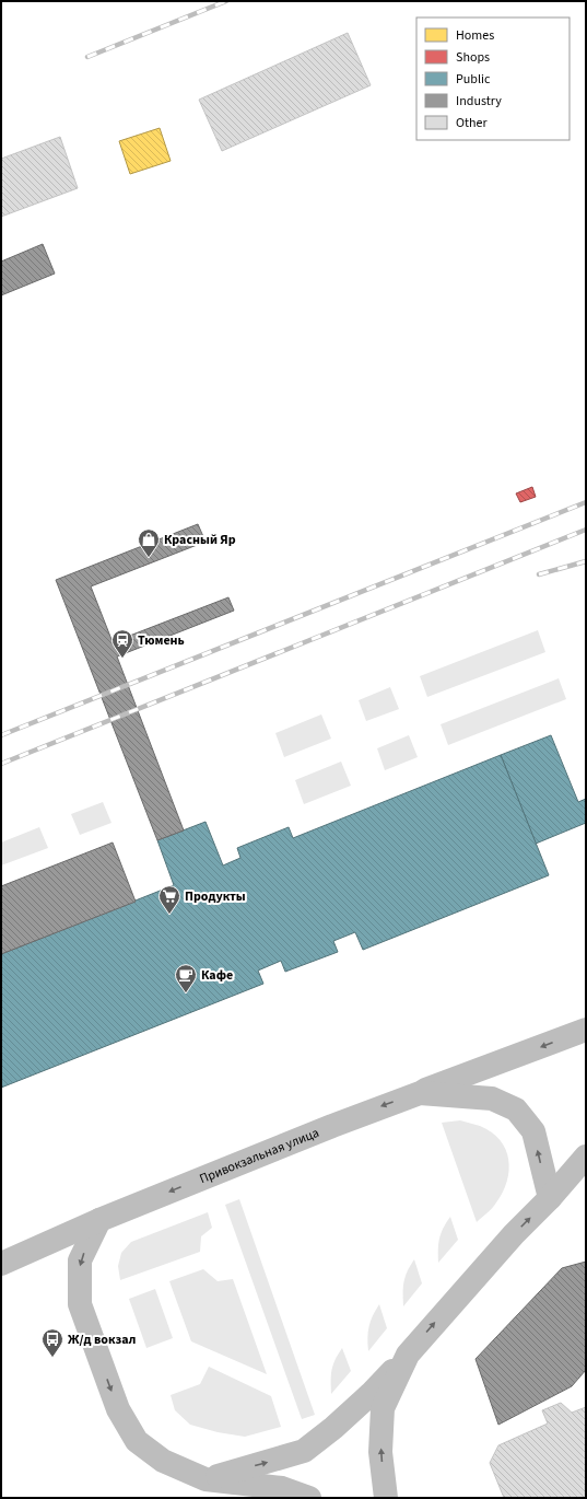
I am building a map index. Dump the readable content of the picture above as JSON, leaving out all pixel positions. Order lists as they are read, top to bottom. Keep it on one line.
{"streets":{"street":["Привокзальная улица"]},"one_way":["Привокзальная улица"],"places":{"shop":["Красный Яр"],"station":["Тюмень"],"supermarket":["Продукты"],"cafe":["Кафе"],"bus stop":["Ж/д вокзал"]},"legend":["Homes","Shops","Public","Industry","Other"]}
